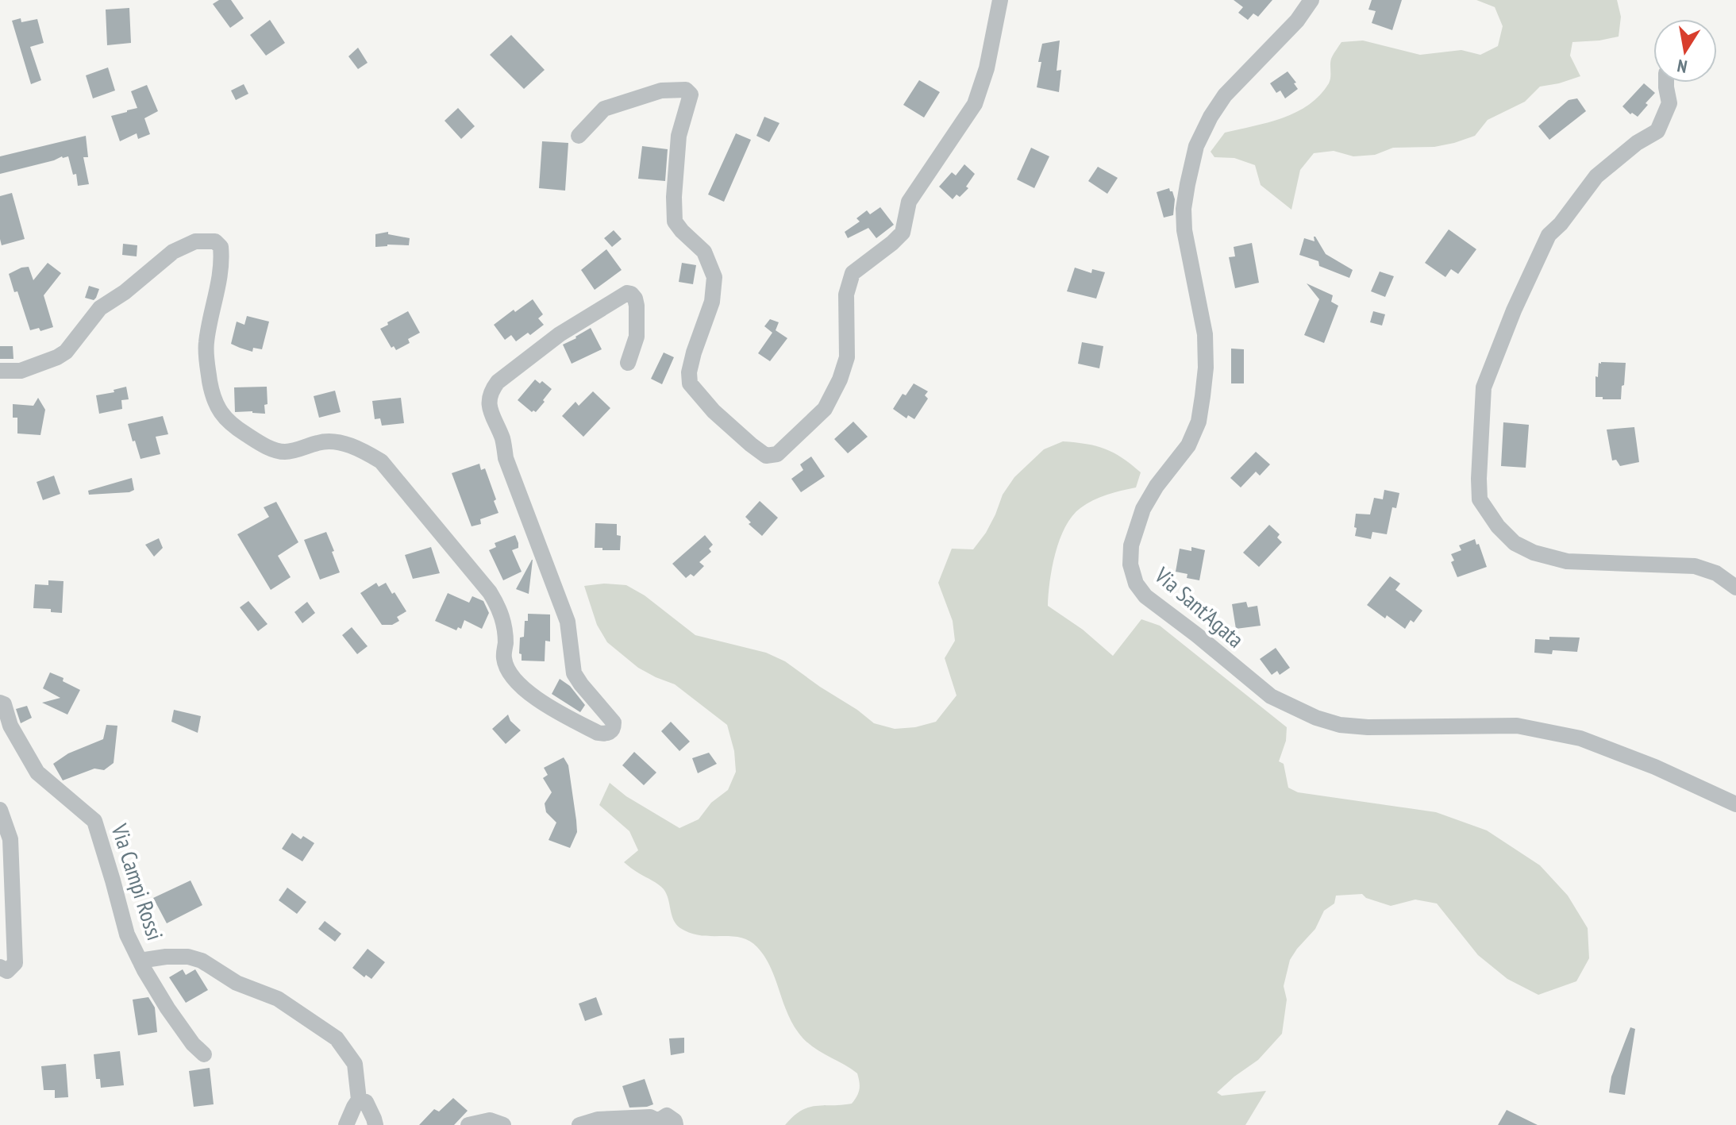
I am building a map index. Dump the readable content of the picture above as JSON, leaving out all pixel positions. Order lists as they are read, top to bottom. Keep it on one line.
{"streets":{"street":["Via Sant'Agata","Via Campi Rossi"]},"north":"bottom"}
